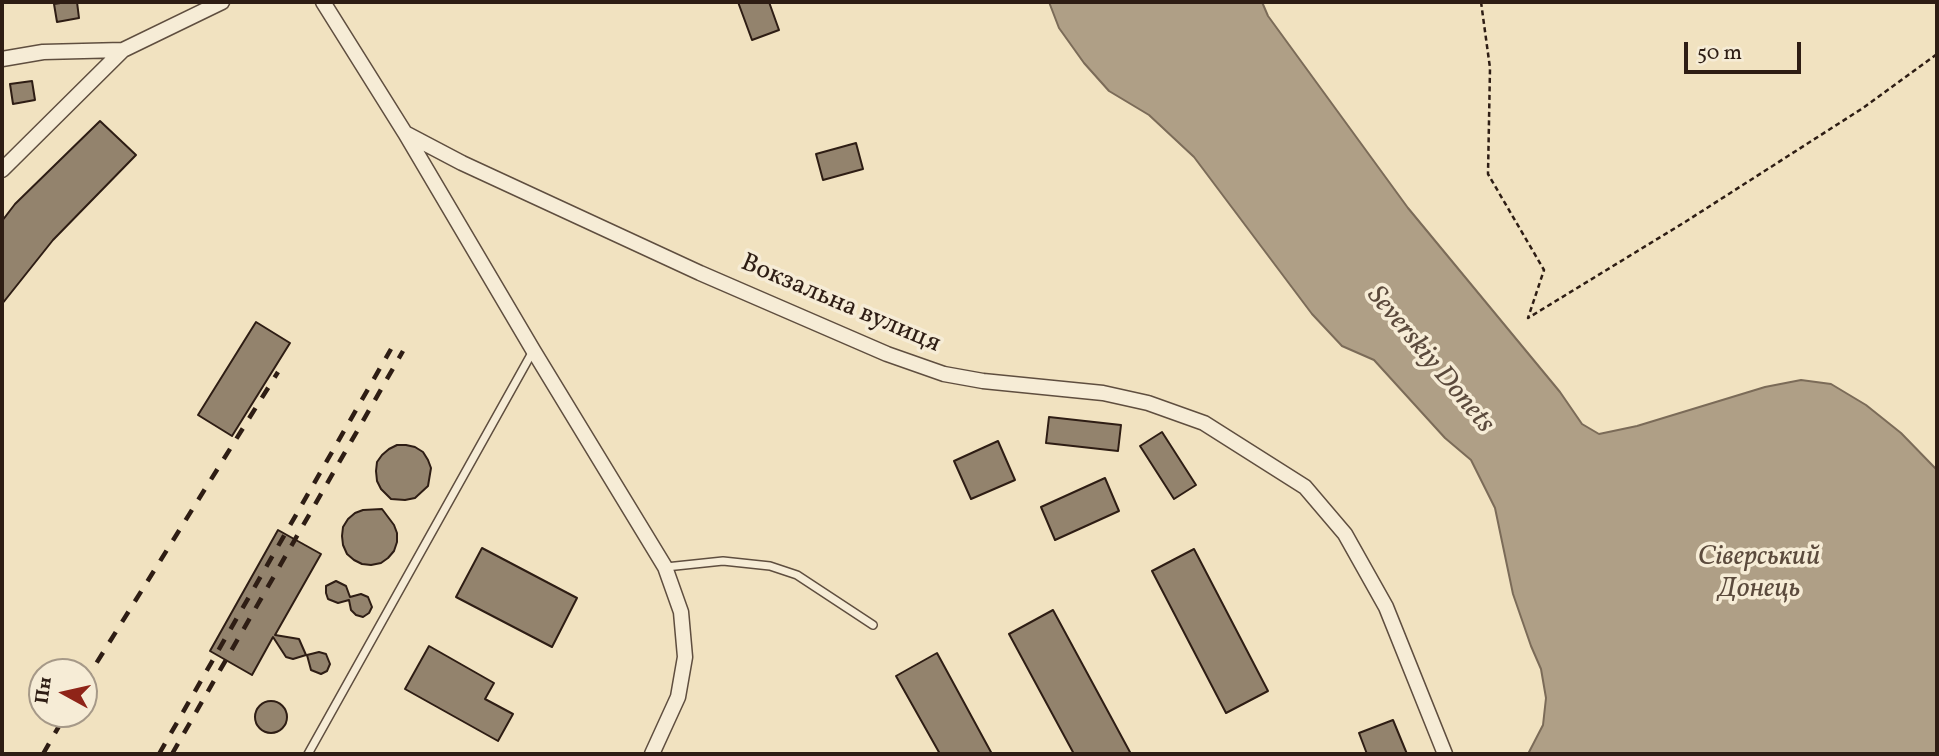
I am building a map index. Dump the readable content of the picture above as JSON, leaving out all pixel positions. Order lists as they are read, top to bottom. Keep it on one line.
{"streets":{"street":["Вокзальна вулиця"]},"water":["Severskiy Donets","Сіверський Донець"],"scale_bar":"50 m","north":"left"}
